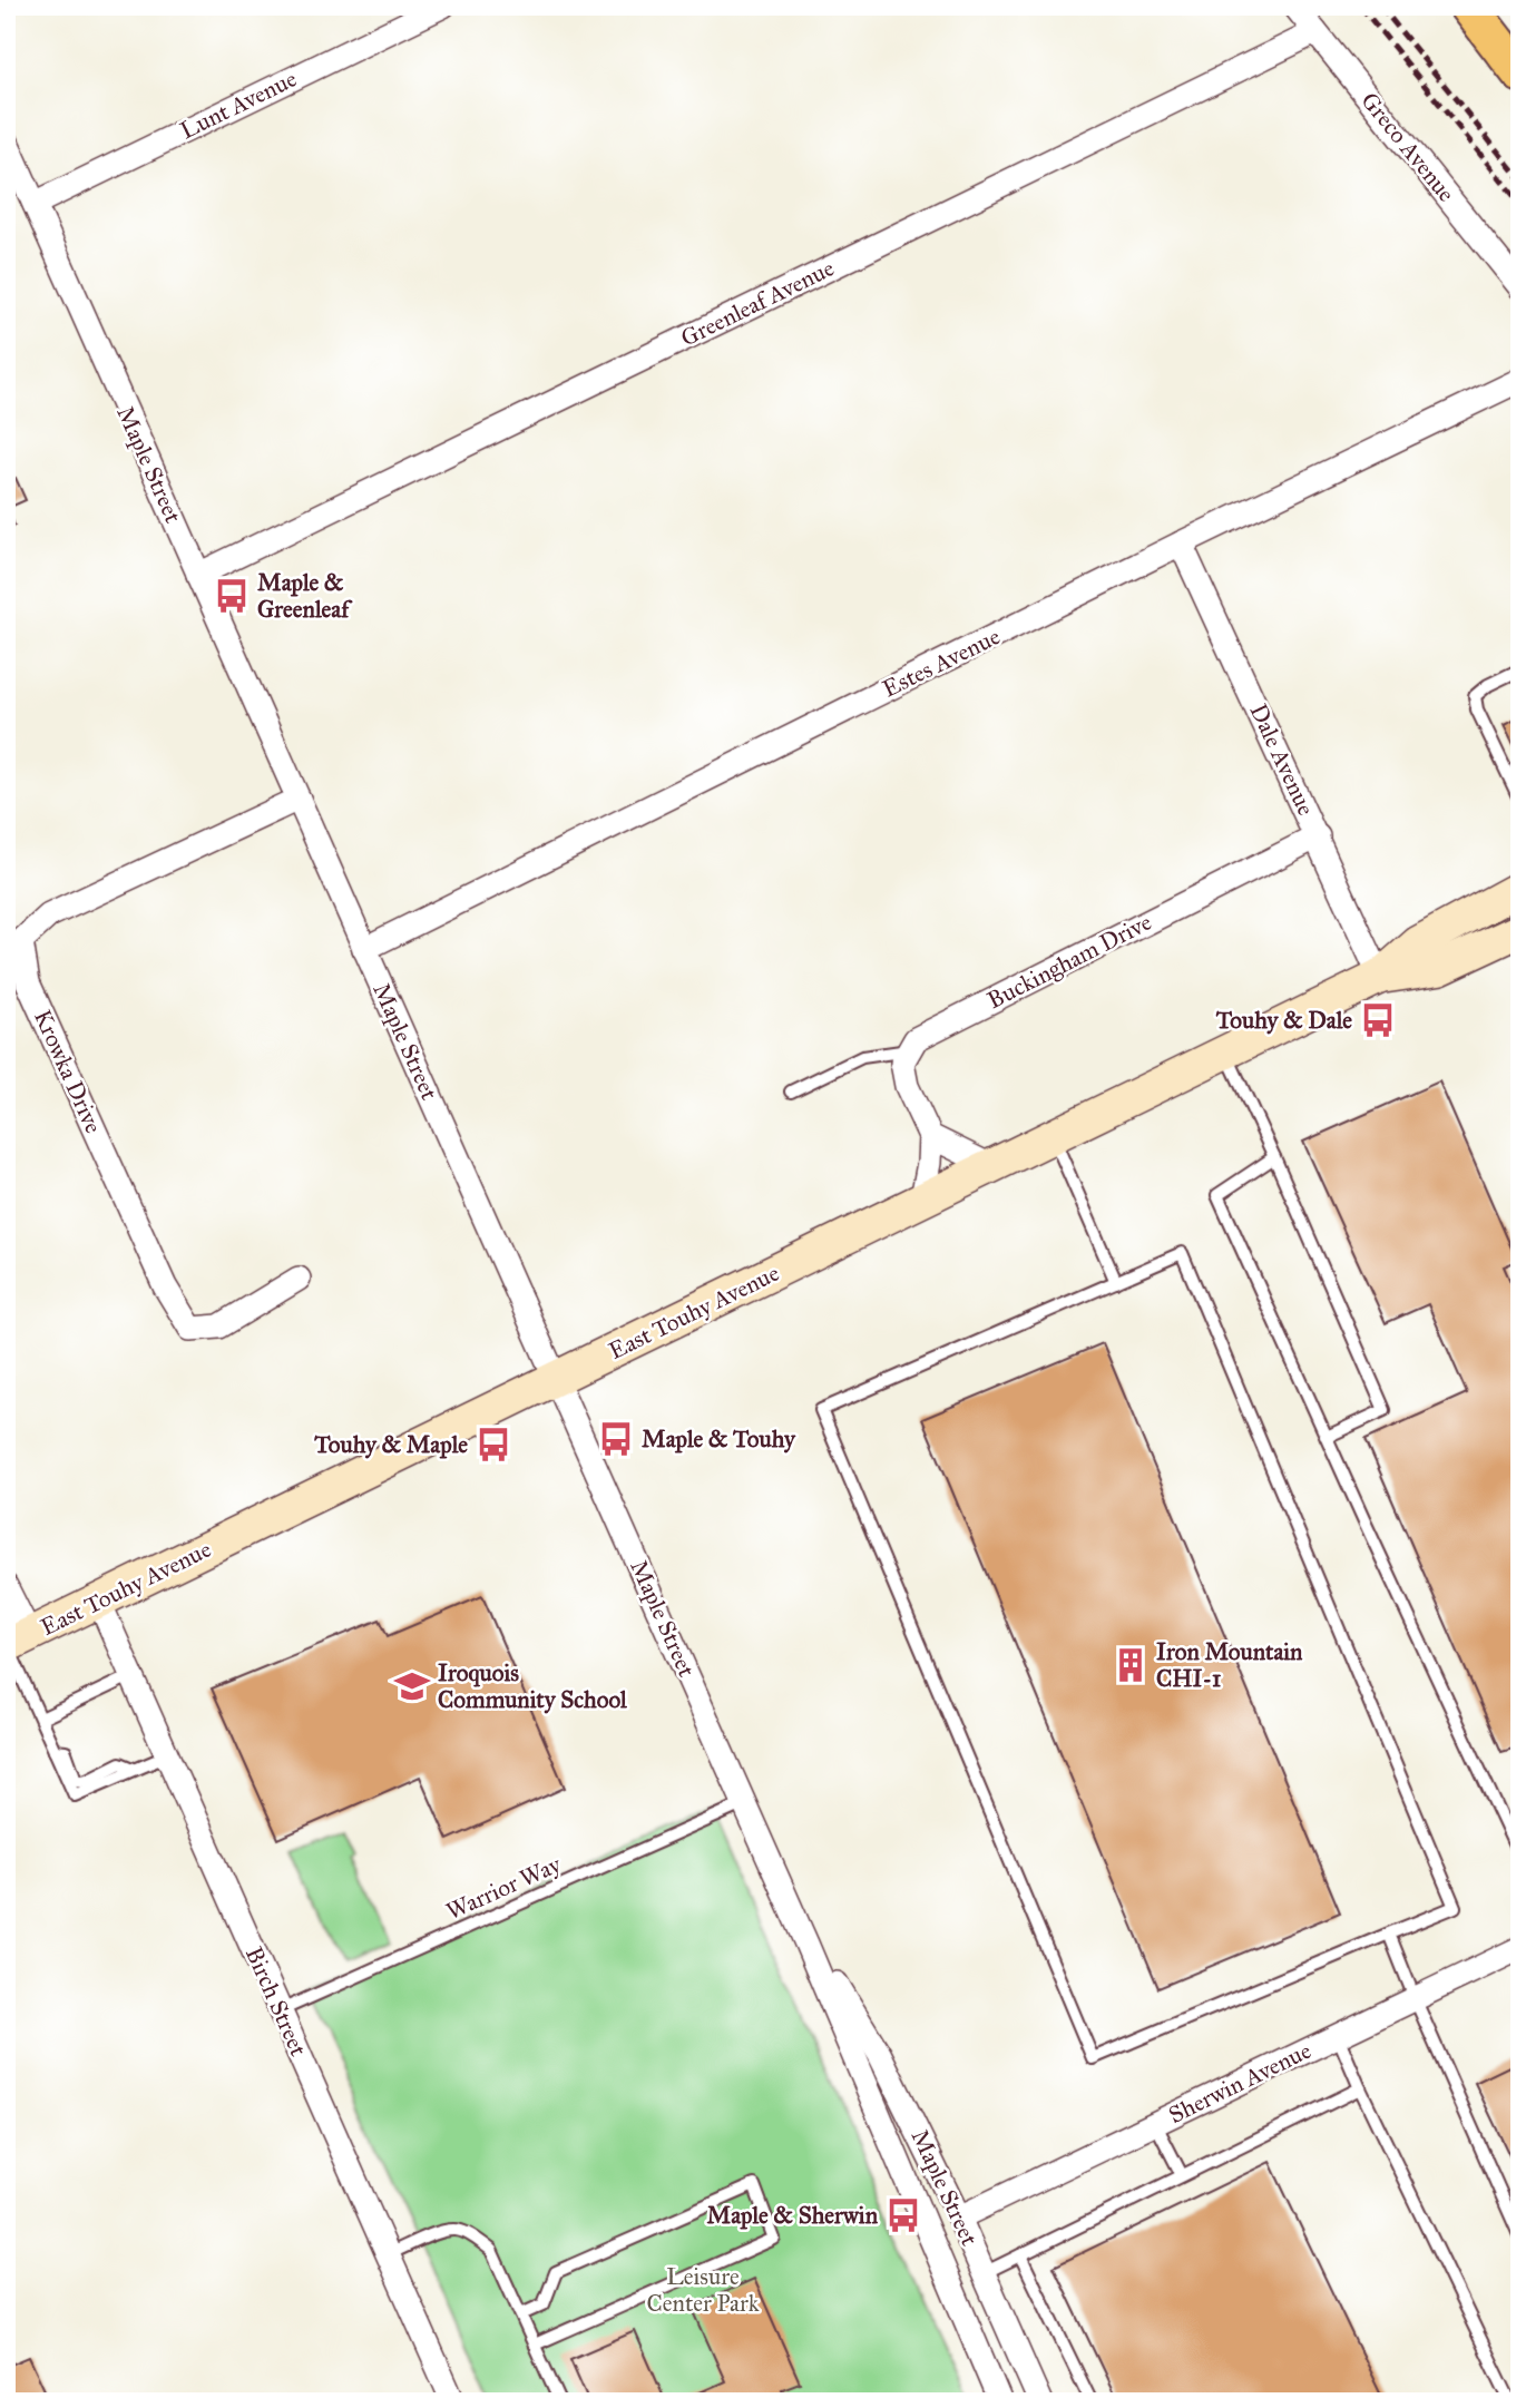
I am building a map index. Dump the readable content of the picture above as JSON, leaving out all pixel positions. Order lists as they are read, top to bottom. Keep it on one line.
{"streets":{"main road":["East Touhy Avenue"],"street":["Lunt Avenue","Greco Avenue","Greenleaf Avenue","Maple Street","Estes Avenue","Dale Avenue","Buckingham Drive","Krowka Drive","Birch Street","Sherwin Avenue"],"lane":["Warrior Way"]},"crossings":[["Lunt Avenue","Maple Street"],["Greco Avenue","Greenleaf Avenue"],["Greenleaf Avenue","Maple Street"],["Maple Street","Estes Avenue"],["Maple Street","Krowka Drive"],["Maple Street","East Touhy Avenue"],["Maple Street","Warrior Way"],["Maple Street","Sherwin Avenue"],["Estes Avenue","Dale Avenue"],["Dale Avenue","Buckingham Drive"],["Dale Avenue","East Touhy Avenue"],["East Touhy Avenue","Birch Street"],["Warrior Way","Birch Street"]],"parks":["Leisure Center Park"],"places":{"bus stop":["Maple & Greenleaf","Touhy & Dale","Maple & Touhy","Touhy & Maple","Maple & Sherwin"],"building":["Iron Mountain CHI-1"],"school or university":["Iroquois Community School"]}}
